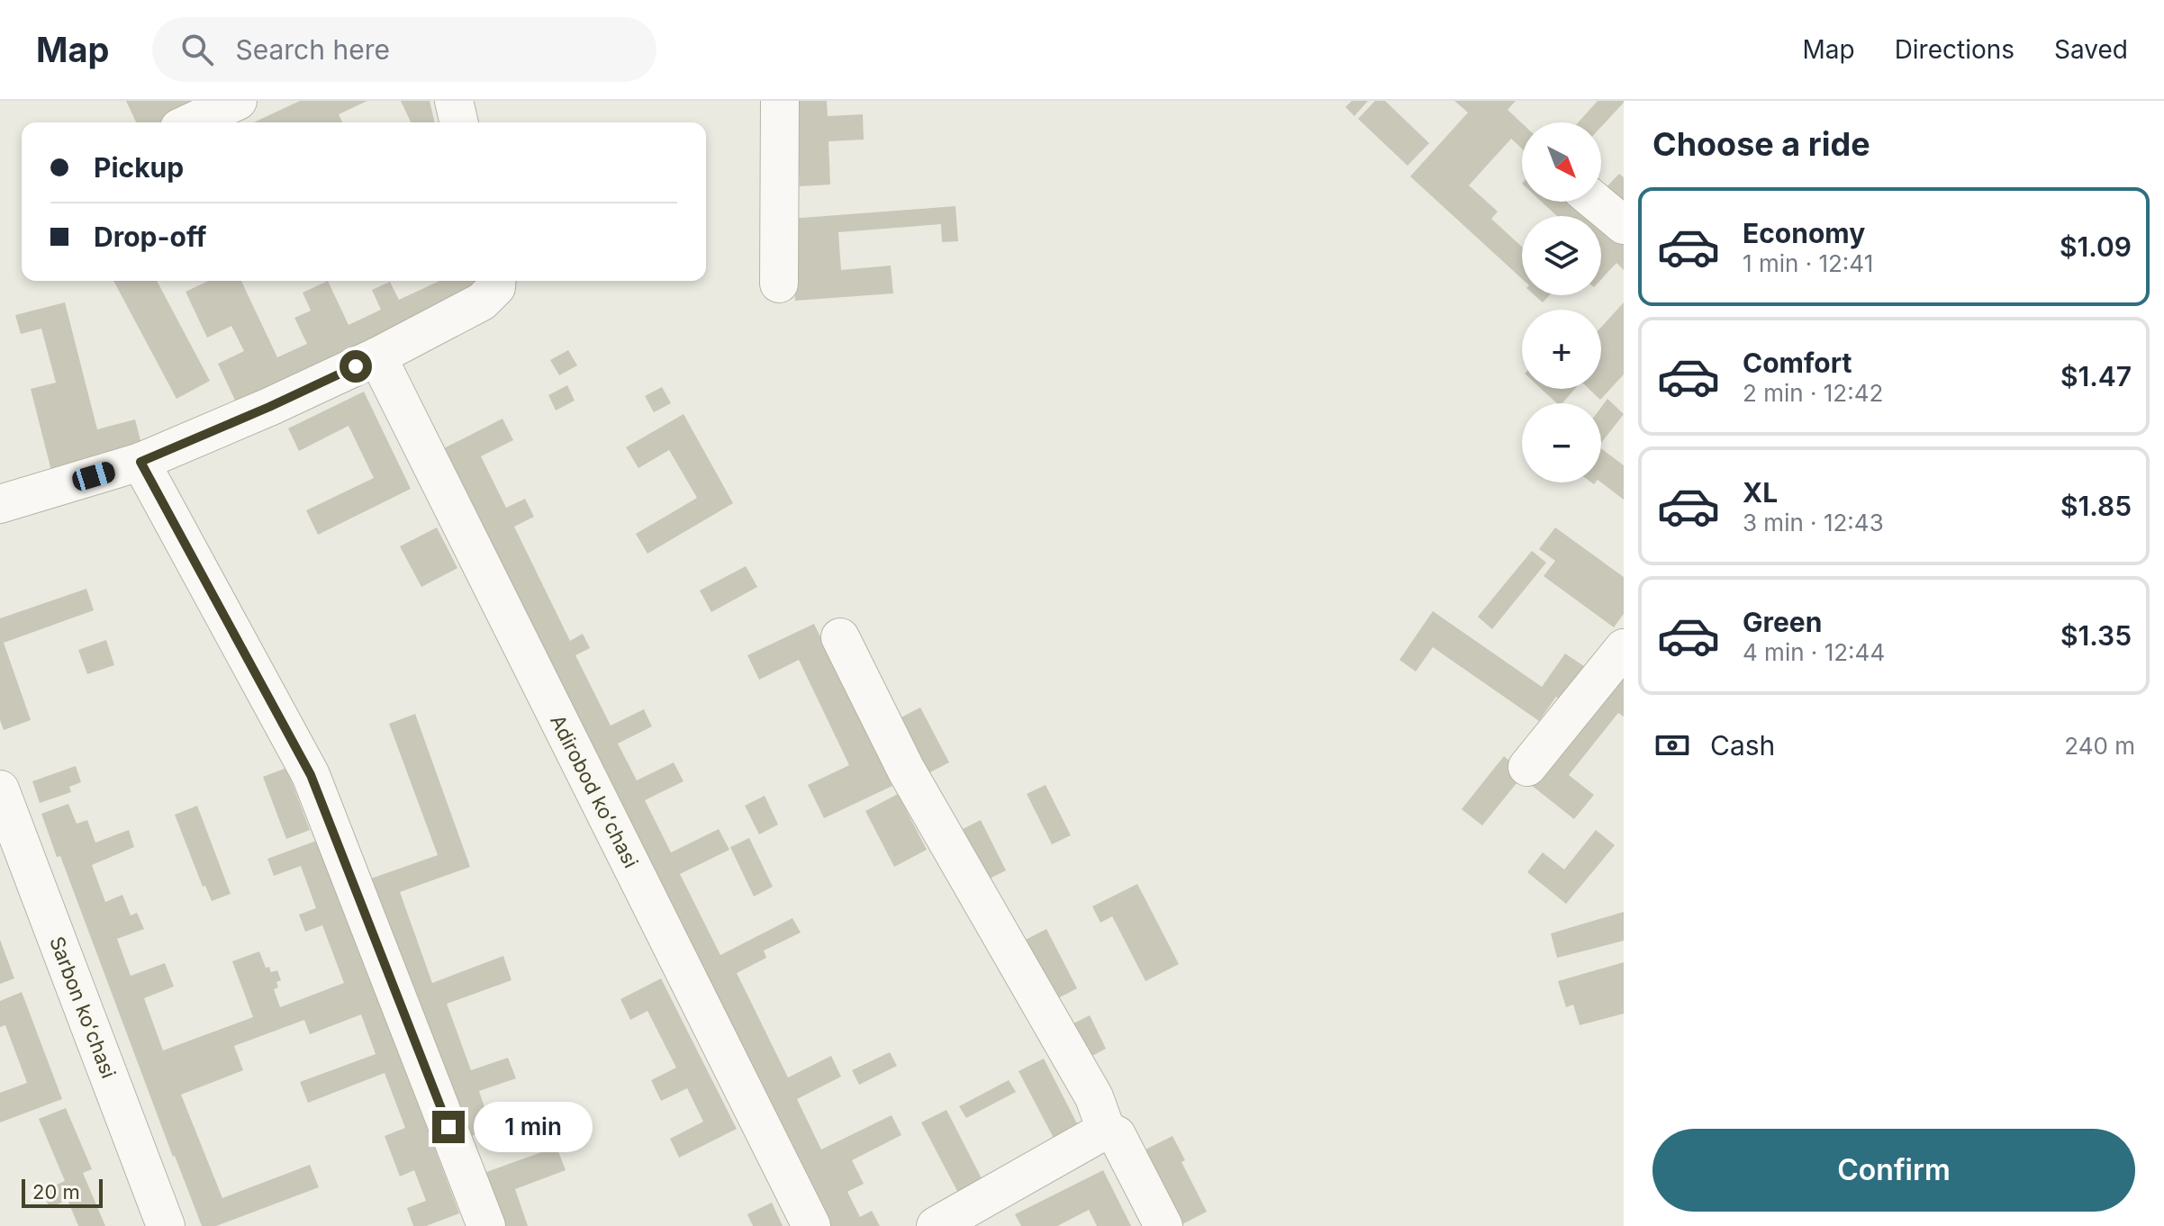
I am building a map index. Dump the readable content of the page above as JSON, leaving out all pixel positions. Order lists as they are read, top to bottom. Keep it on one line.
{"streets":{"street":["Adirobod koʻchasi","Sarbon koʻchasi"]},"scale_bar":"20 m","north":"bottom right","page":{"header":"Map","search":"Search here","nav":["Map","Directions","Saved"],"heading":"Choose a ride","map_buttons":["+","−"],"banner":["Pickup","Drop-off"],"list":[{"name":"Economy","note":"1 min · 12:41","value":"$1.09"},{"name":"Comfort","note":"2 min · 12:42","value":"$1.47"},{"name":"XL","note":"3 min · 12:43","value":"$1.85"},{"name":"Green","note":"4 min · 12:44","value":"$1.35"}],"pay":["Cash","240 m"],"bubble":"1 min","buttons":"Confirm","scale":"20 m"}}
